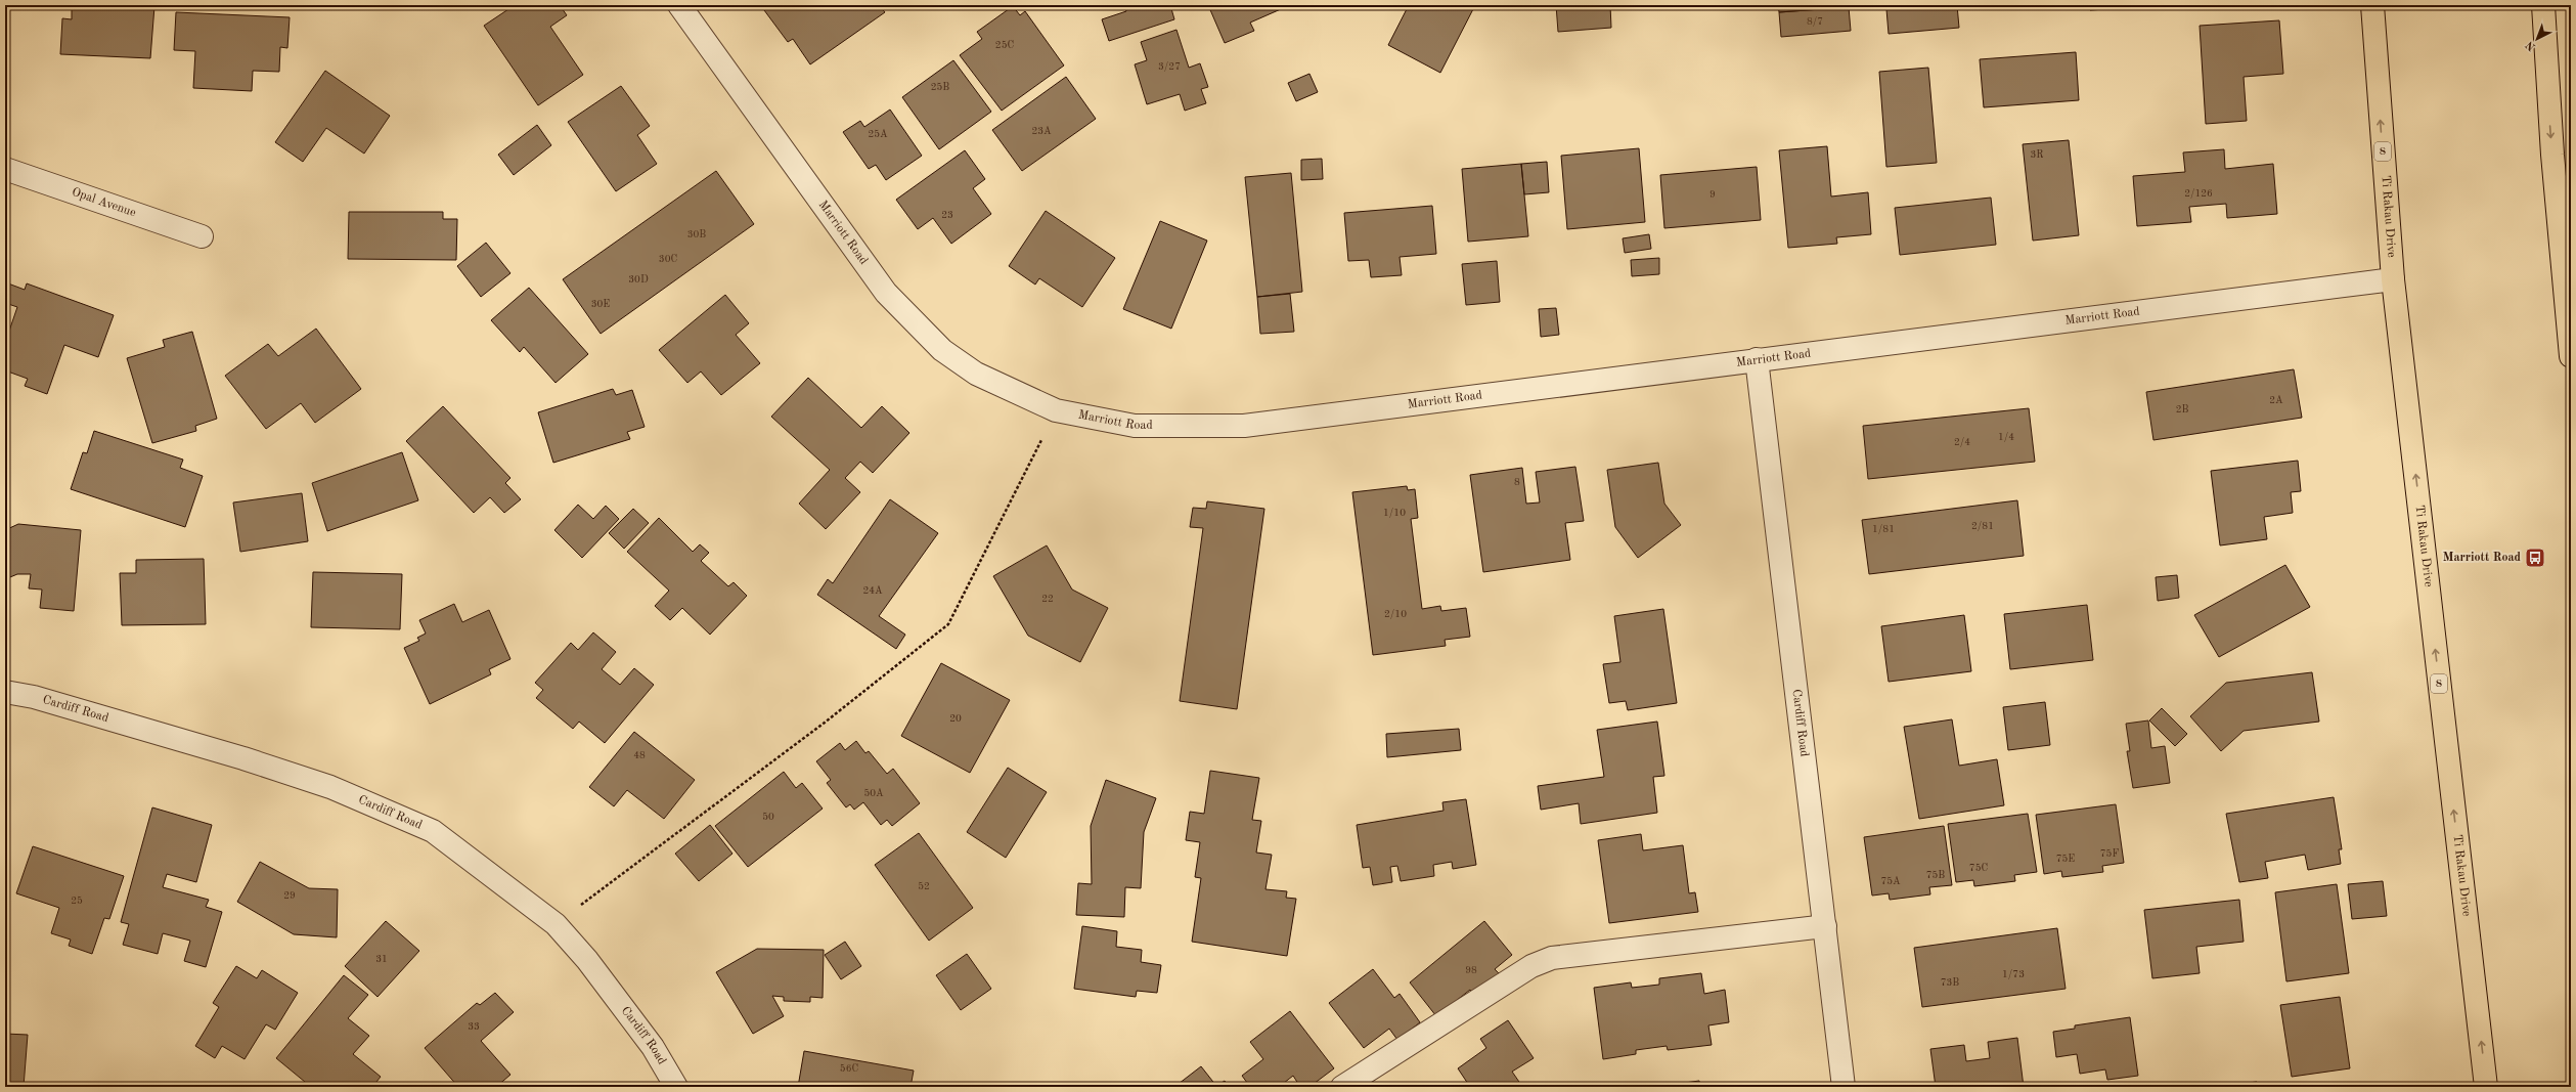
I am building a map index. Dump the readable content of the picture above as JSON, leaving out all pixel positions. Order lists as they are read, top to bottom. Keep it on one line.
{"streets":{"main road":["8","Ti Rakau Drive"],"street":["Opal Avenue","Marriott Road","Cardiff Road"]},"crossings":[["Ti Rakau Drive","Marriott Road"],["Marriott Road","Cardiff Road"]],"places":{"bus stop":["Marriott Road"]},"house_numbers":["8/7","25C","3/27","25B","23A","25A","3R","2/126","9","23","30B","30C","30D","30E","2A","2B","1/4","2/4","8","1/10","2/81","1/81","24A","22","2/10","20","48","50A","50","75F","75E","75C","75B","75A","52","29","25","31","98","1/73","73B","33","56C"],"north":"bottom left"}
